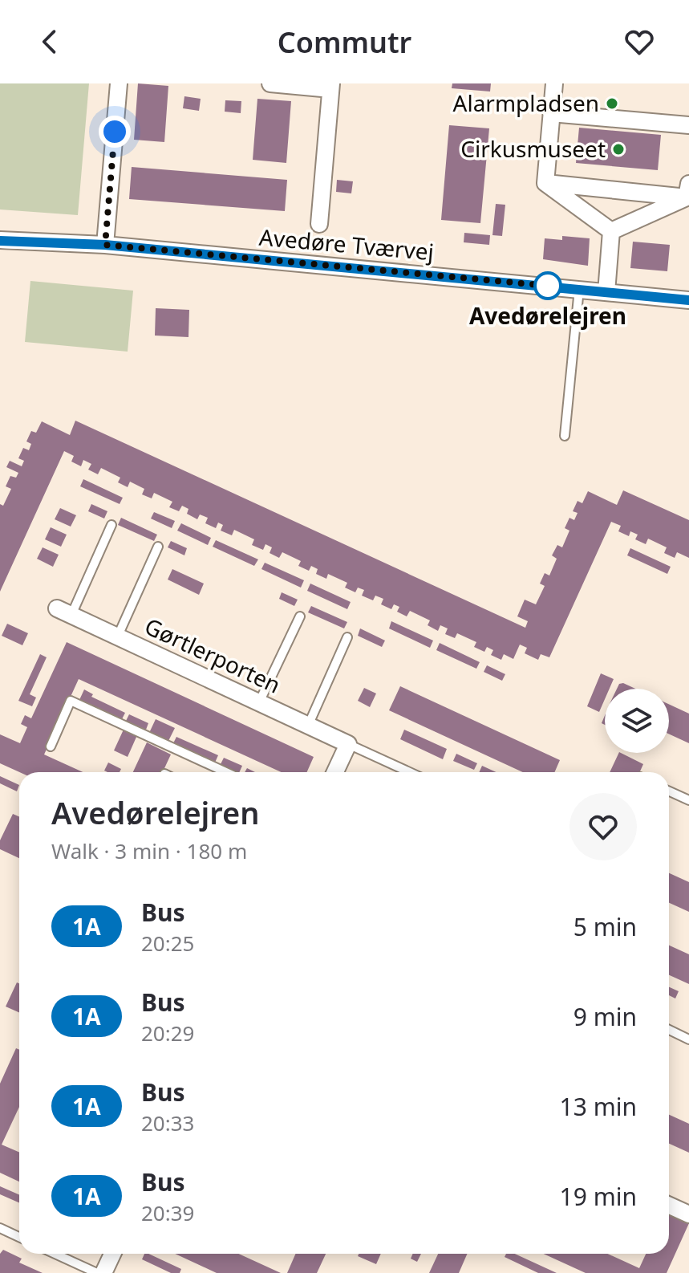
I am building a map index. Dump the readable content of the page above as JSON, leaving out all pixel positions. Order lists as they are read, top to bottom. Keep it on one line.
{"streets":{"street":["Avedøre Tværvej","Gørtlerporten"]},"places":["Alarmpladsen","Cirkusmuseet","Avedørelejren"],"lines":["bus line 1A"],"page":{"header":"Commutr","heading":["Avedørelejren","Walk · 3 min · 180 m"],"list":[{"mark":"1A","name":"Bus","note":"20:25","value":"5 min"},{"mark":"1A","name":"Bus","note":"20:29","value":"9 min"},{"mark":"1A","name":"Bus","note":"20:33","value":"13 min"},{"mark":"1A","name":"Bus","note":"20:39","value":"19 min"}]}}
